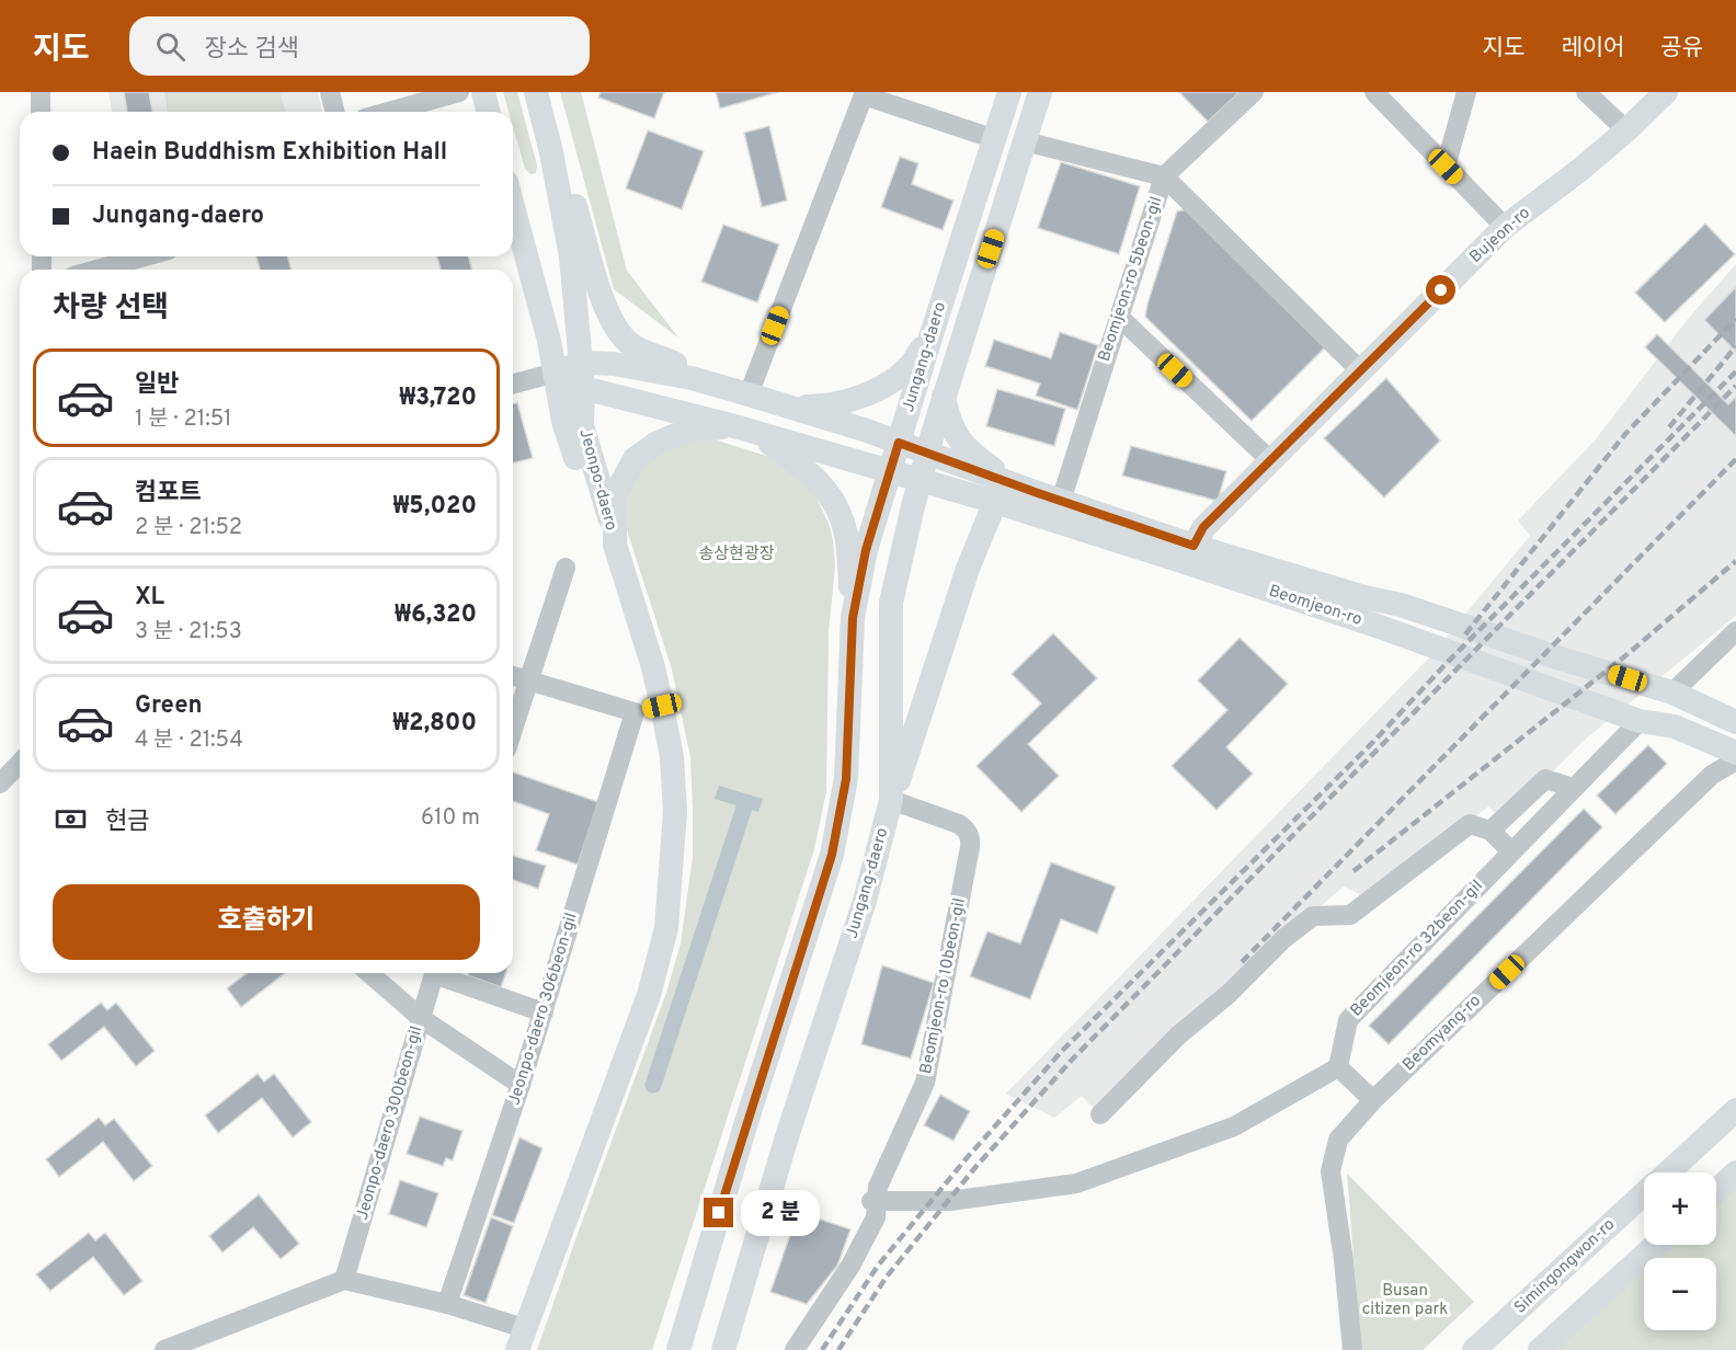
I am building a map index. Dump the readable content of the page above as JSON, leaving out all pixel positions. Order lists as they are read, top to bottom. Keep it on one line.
{"streets":{"main road":["Bujeon-ro","Jungang-daero","Jeonpo-daero","Beomjeon-ro","Simingongwon-ro"],"street":["Beomjeon-ro 5beon-gil","Beomjeon-ro 32beon-gil","Beomjeon-ro 10beon-gil","Jeonpo-daero 306beon-gil","Beomyang-ro","Jeonpo-daero 300beon-gil"]},"crossings":[["Bujeon-ro","Beomjeon-ro"],["Beomjeon-ro 5beon-gil","Beomjeon-ro"],["Jungang-daero","Beomjeon-ro"],["Jungang-daero","Beomjeon-ro 10beon-gil"],["Beomjeon-ro","Beomjeon-ro 32beon-gil"]],"parks":["송상현광장","Busan citizen park"],"page":{"header":"지도","search":"장소 검색","nav":["지도","레이어","공유"],"banner":["Haein Buddhism Exhibition Hall","Jungang-daero"],"heading":"차량 선택","list":[{"name":"일반","note":"1 분 · 21:51","value":"₩3,720"},{"name":"컴포트","note":"2 분 · 21:52","value":"₩5,020"},{"name":"XL","note":"3 분 · 21:53","value":"₩6,320"},{"name":"Green","note":"4 분 · 21:54","value":"₩2,800"}],"pay":["현금","610 m"],"buttons":"호출하기","map_buttons":["+","−"],"bubble":"2 분"}}
